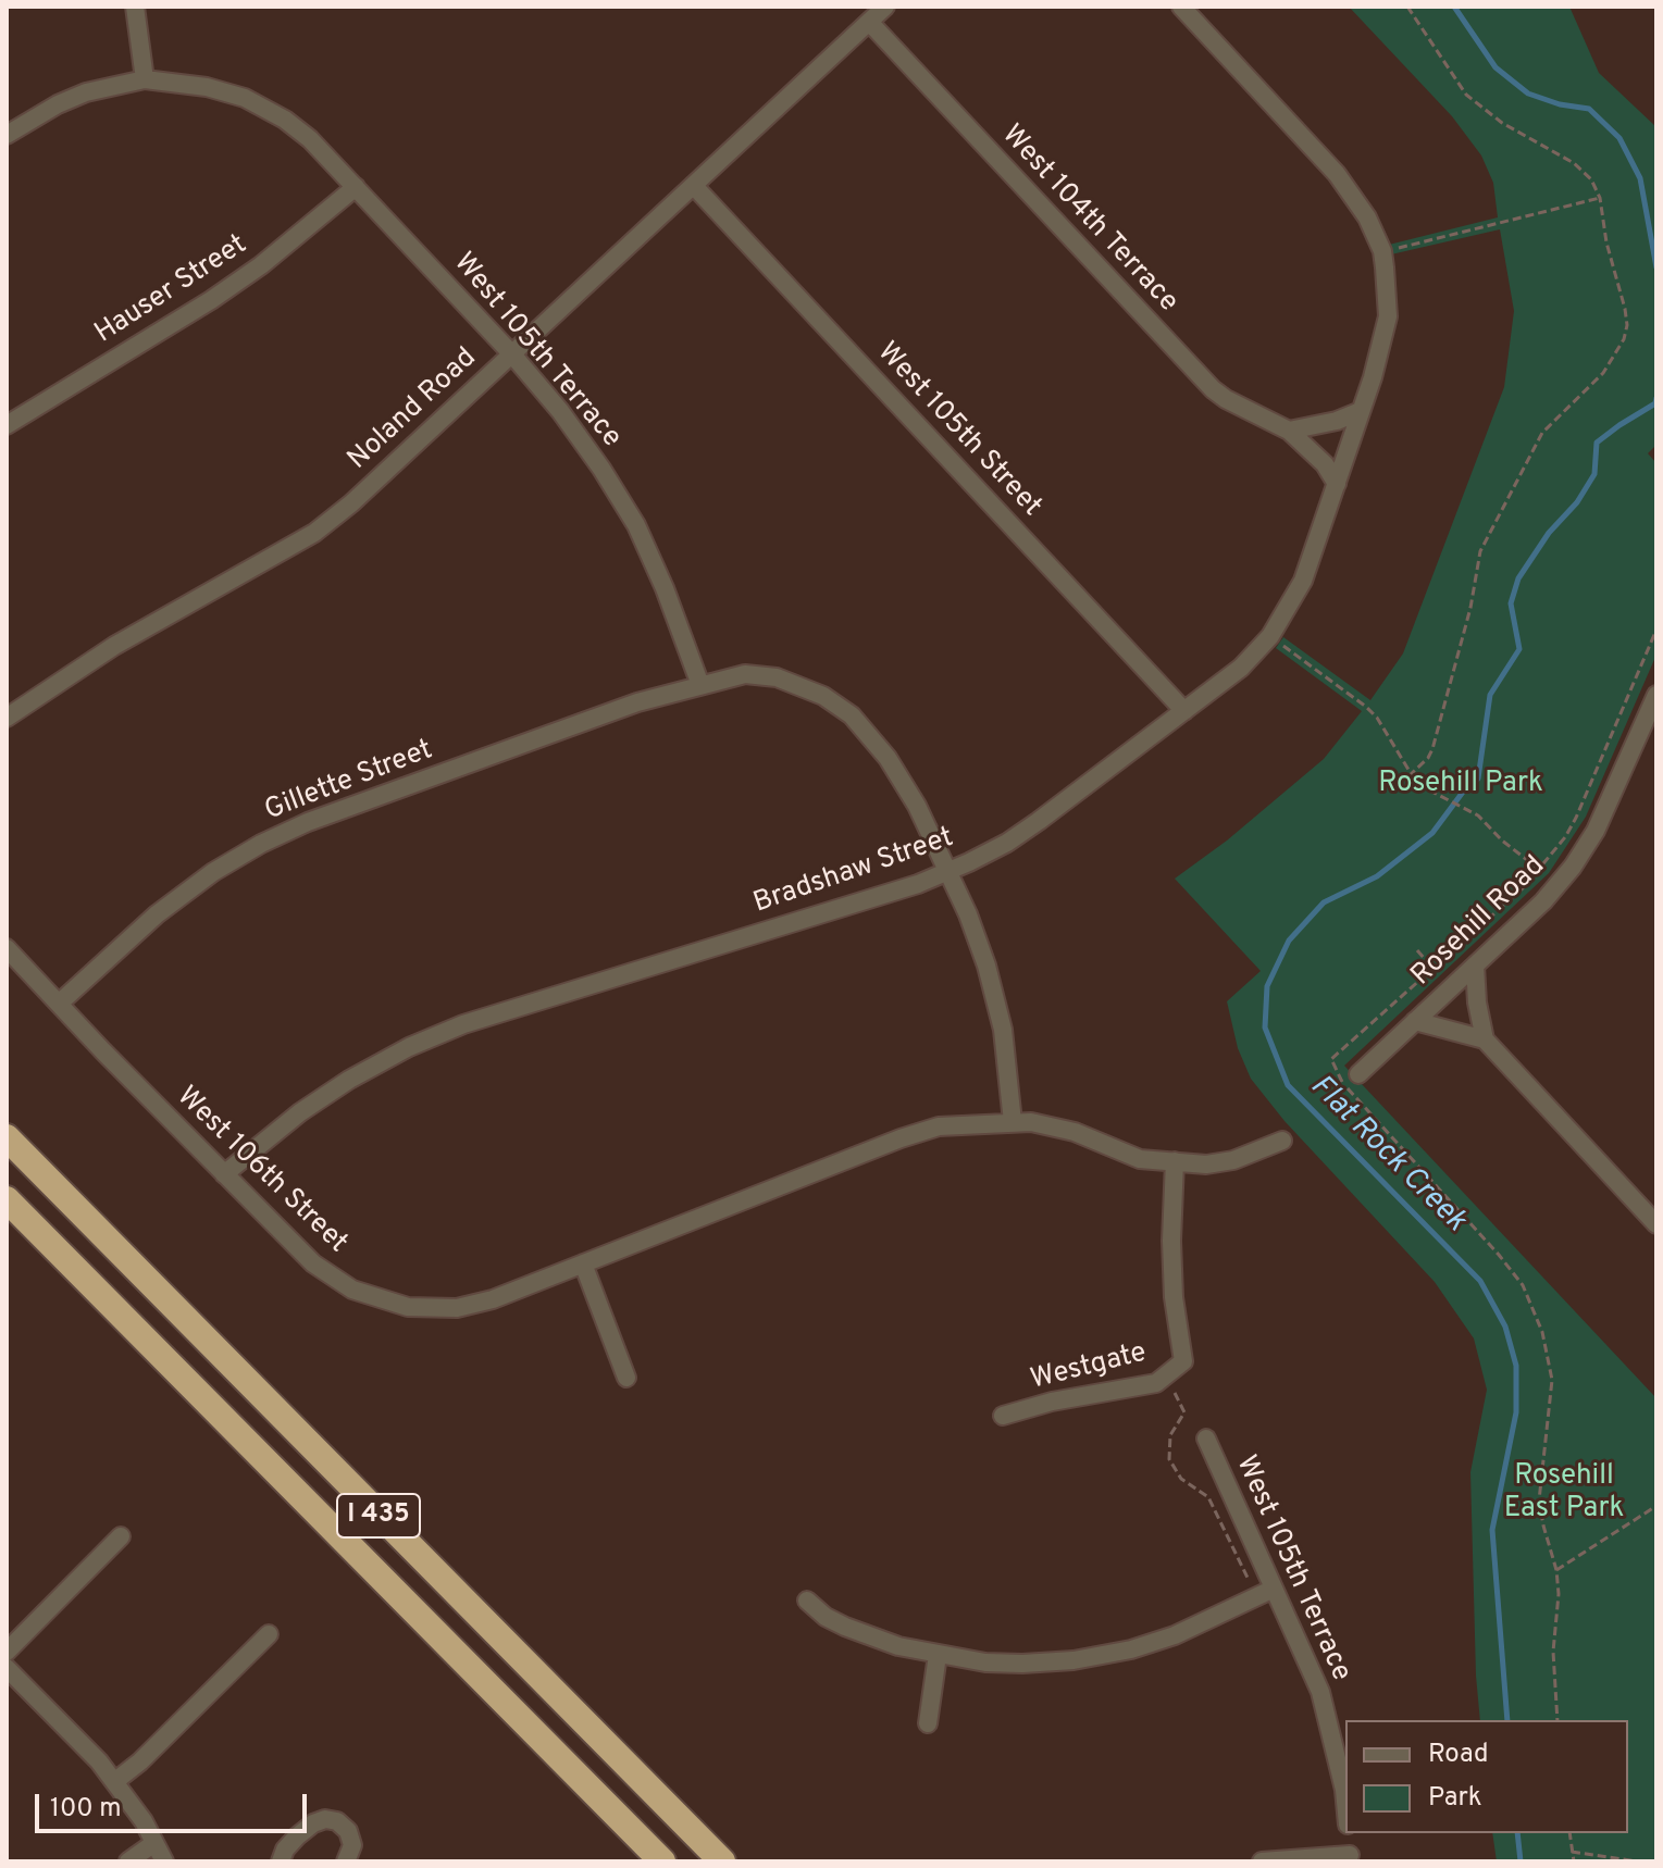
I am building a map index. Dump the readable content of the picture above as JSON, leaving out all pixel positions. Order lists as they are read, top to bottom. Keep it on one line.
{"streets":{"highway":["I 435"],"street":["West 104th Terrace","Hauser Street","West 105th Terrace","Noland Road","West 105th Street","Gillette Street","Bradshaw Street","Rosehill Road","West 106th Street","Westgate"]},"crossings":[["West 104th Terrace","Noland Road"],["West 104th Terrace","Bradshaw Street"],["Hauser Street","West 105th Terrace"],["West 105th Terrace","Noland Road"],["West 105th Terrace","Gillette Street"],["Noland Road","West 105th Street"],["West 105th Street","Bradshaw Street"],["Gillette Street","West 106th Street"],["Bradshaw Street","West 106th Street"]],"water":["Flat Rock Creek"],"parks":["Rosehill Park","Rosehill East Park"],"legend":["Road","Park"],"scale_bar":"100 m"}
